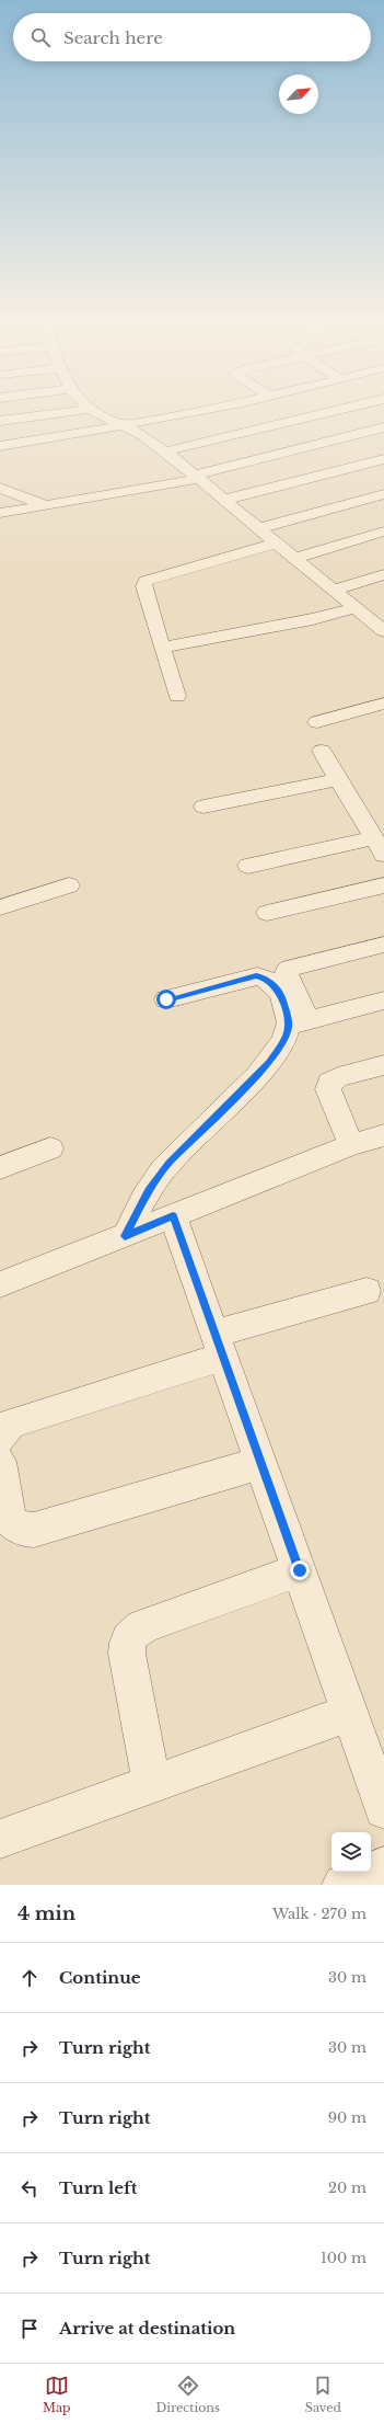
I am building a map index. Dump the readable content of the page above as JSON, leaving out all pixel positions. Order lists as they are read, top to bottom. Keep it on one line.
{"north":"top right","page":{"search":"Search here","heading":["4 min","Walk · 270 m"],"list":[["Continue","30 m"],["Turn right","30 m"],["Turn right","90 m"],["Turn left","20 m"],["Turn right","100 m"],"Arrive at destination"],"nav":["Map","Directions","Saved"]}}
